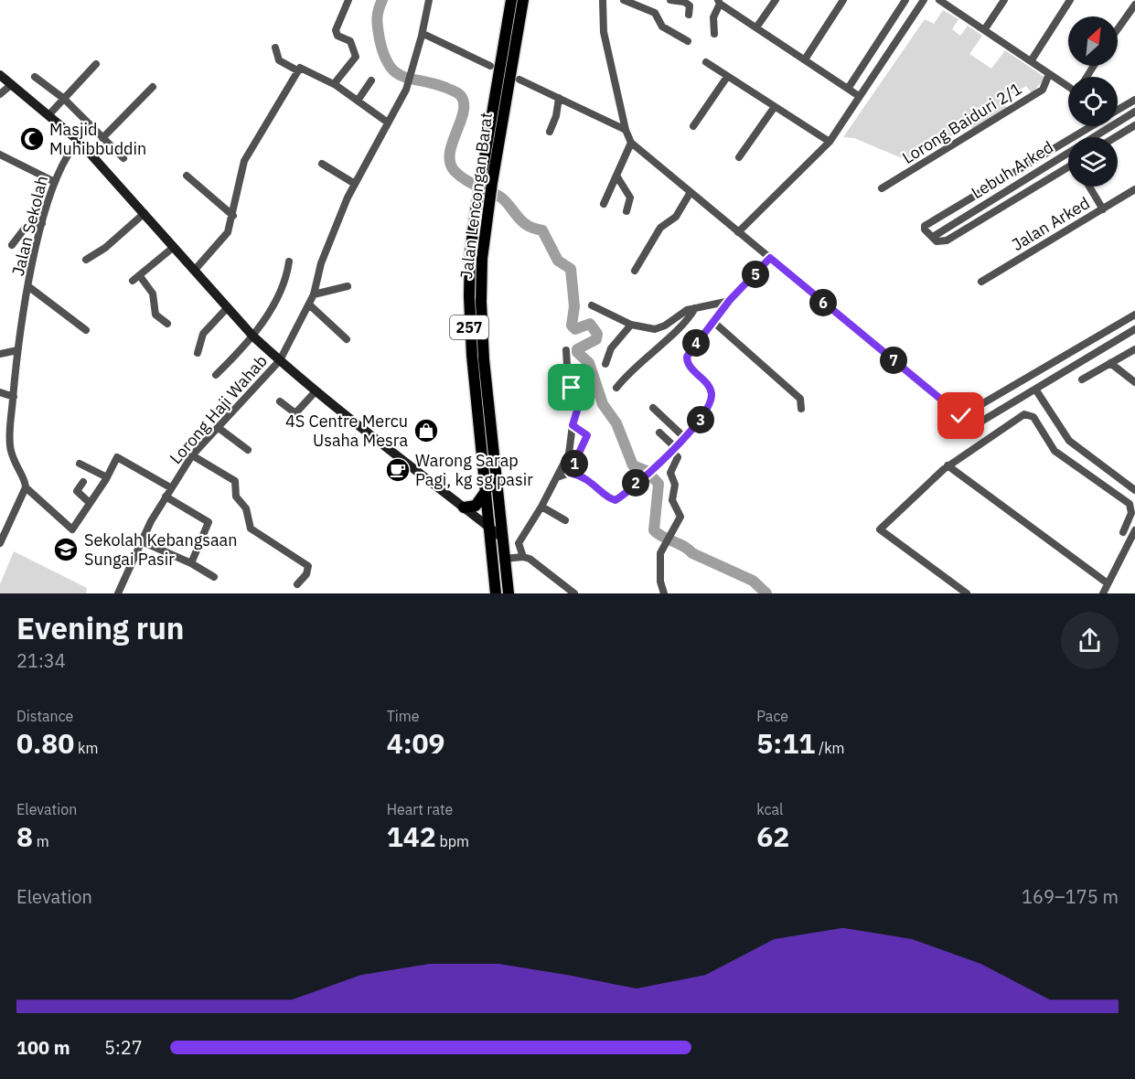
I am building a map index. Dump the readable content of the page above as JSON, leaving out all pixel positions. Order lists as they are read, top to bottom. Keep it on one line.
{"streets":{"highway":["Jalan Lencongan Barat","257"],"street":["Lorong Baiduri 2/1","Lebuh Arked","Jalan Arked","Jalan Sekolah","Lorong Haji Wahab"]},"places":{"mosque":["Masjid Muhibbuddin"],"shop":["4S Centre Mercu Usaha Mesra"],"cafe":["Warong Sarap Pagi, kg sg pasir"],"school or university":["Sekolah Kebangsaan Sungai Pasir"]},"north":"top right","page":{"pins":["5","6","4","7","3","1","2"],"heading":["Evening run","21:34"],"stats":[["Distance","0.80 km"],["Time","4:09"],["Pace","5:11 /km"],["Elevation","8 m"],["Heart rate","142 bpm"],["kcal","62"]],"chart":["Elevation","169–175 m"],"list":[{"name":"100 m","note":"5:27"}]}}
